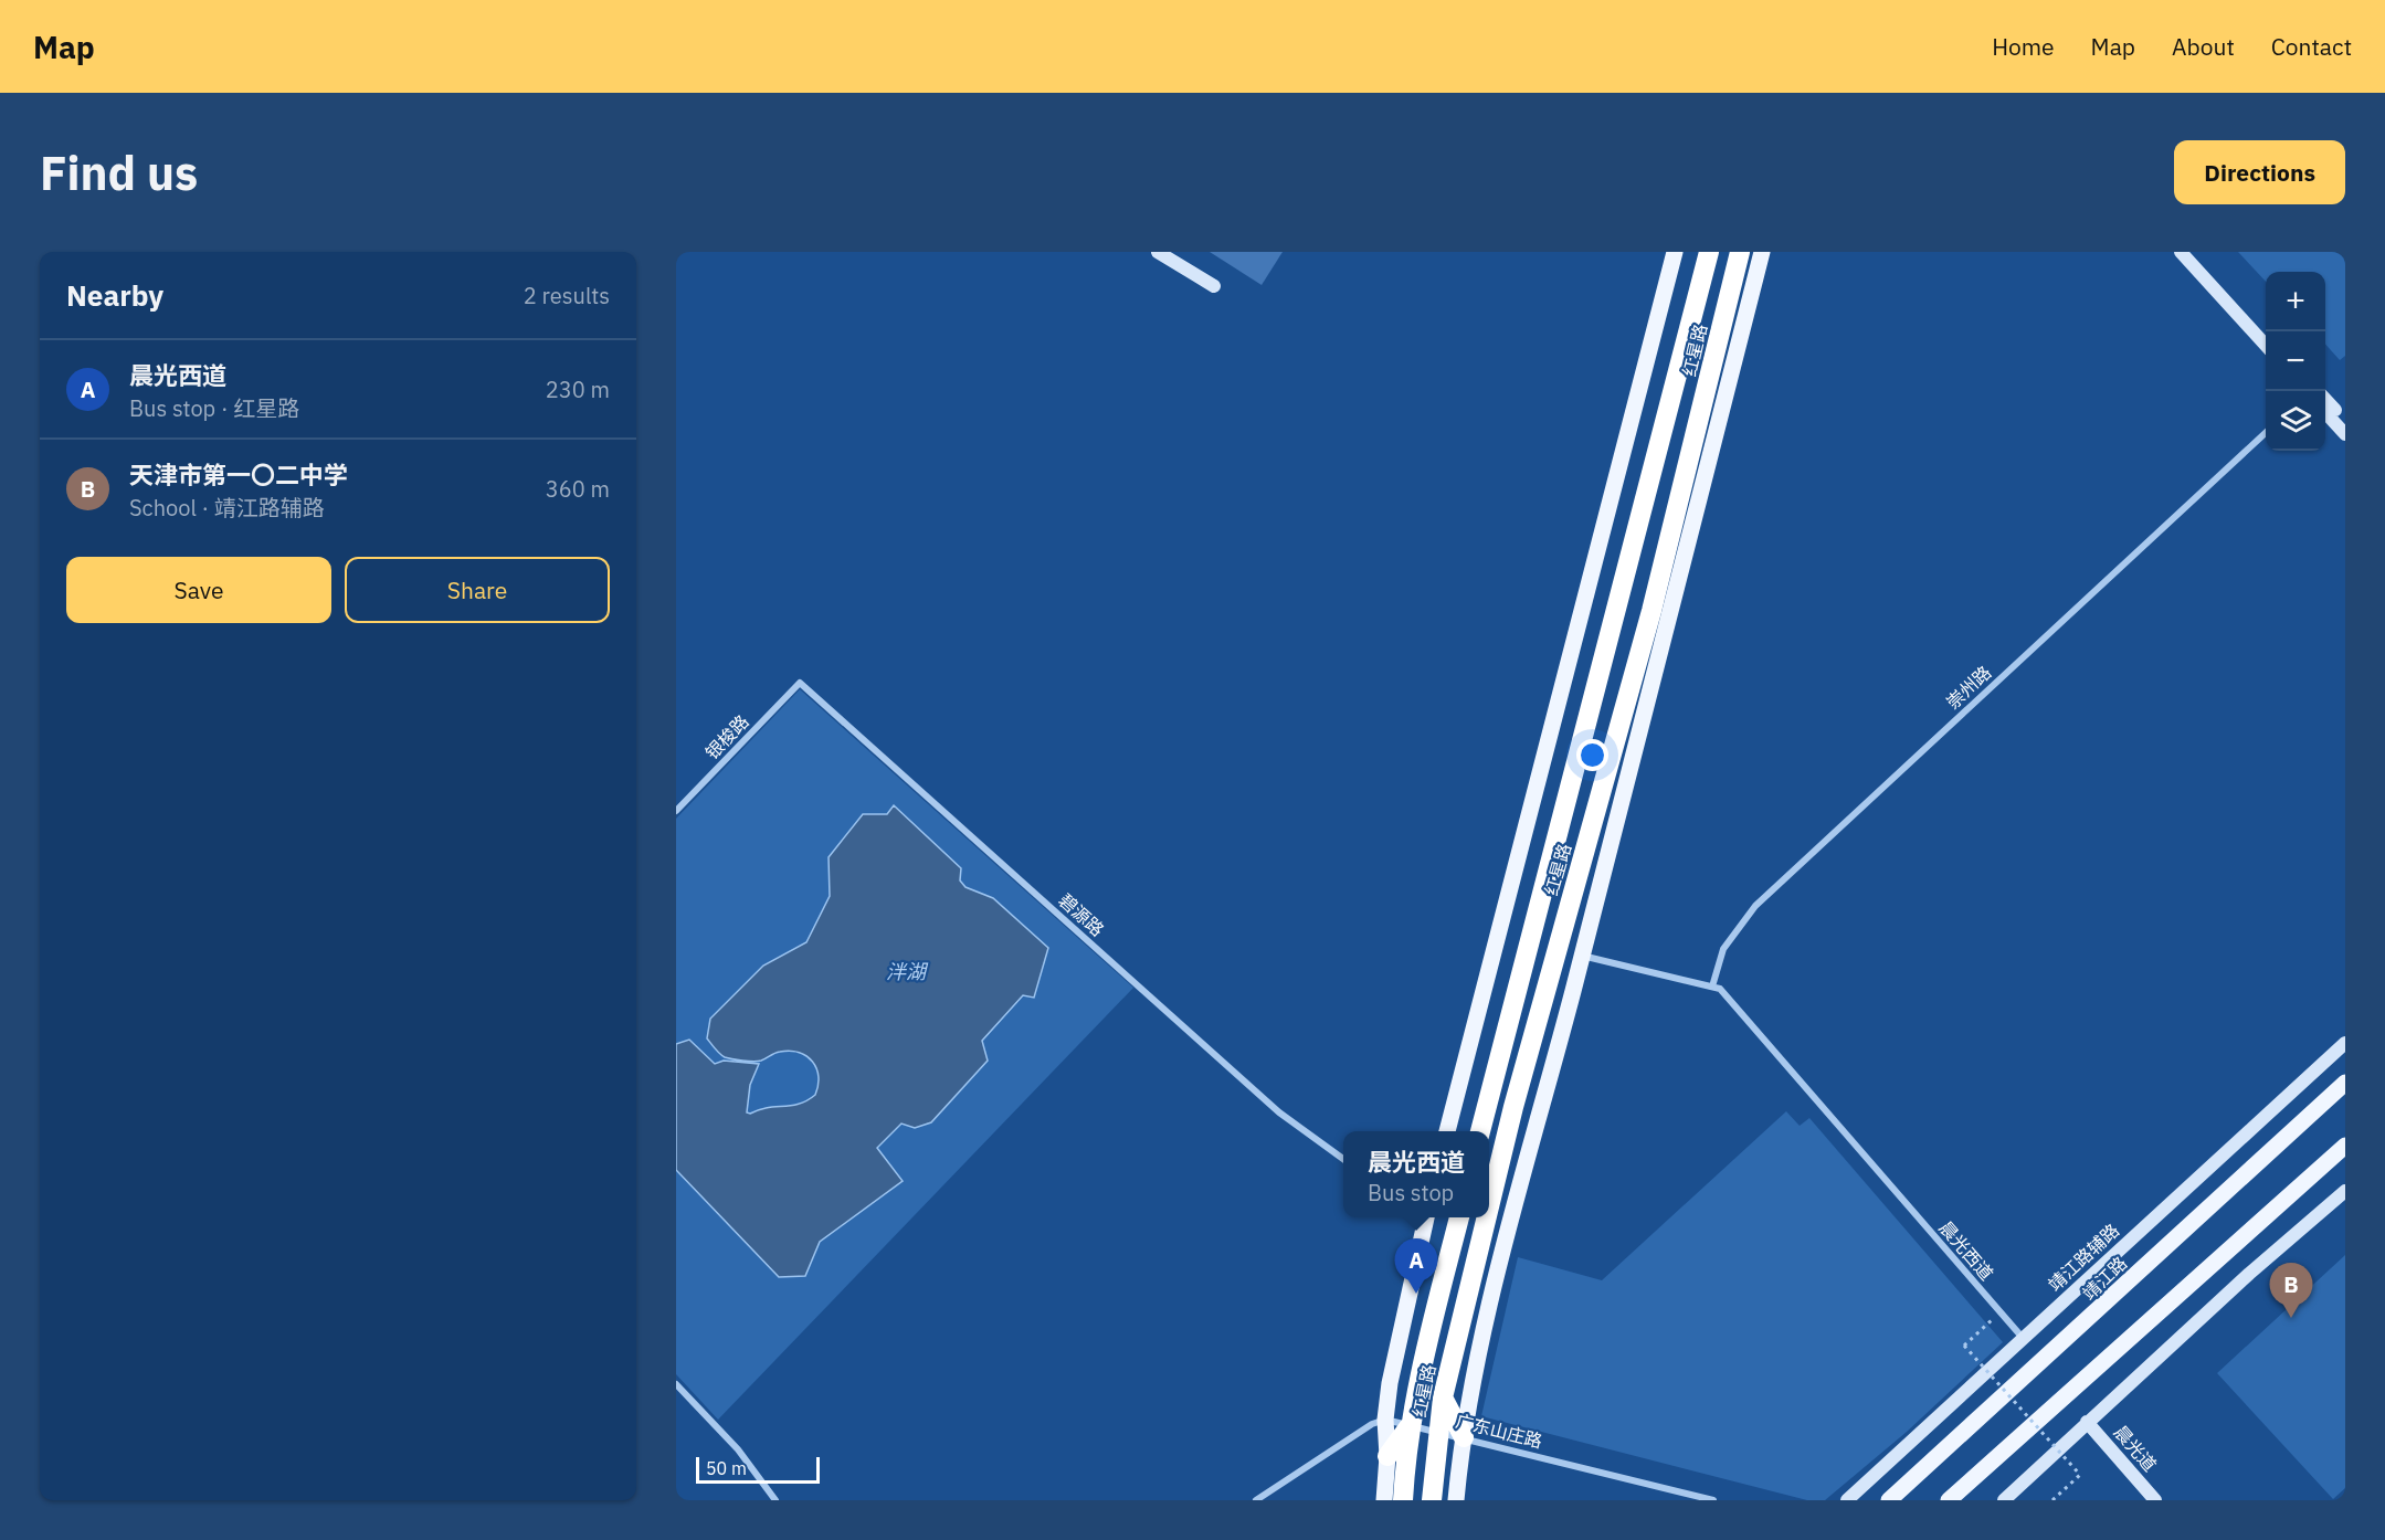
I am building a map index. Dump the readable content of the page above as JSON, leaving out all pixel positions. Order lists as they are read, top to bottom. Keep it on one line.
{"streets":{"highway":["红星路"],"main road":["靖江路"],"street":["崇州路","银梭路","碧源路","晨光西道","靖江路辅路","广东山庄路","晨光道"]},"crossings":[["红星路","广东山庄路"],["崇州路","晨光西道"],["银梭路","碧源路"],["晨光西道","靖江路辅路"]],"water":["泮湖"],"scale_bar":"50 m","page":{"header":"Map","nav":["Home","Map","About","Contact"],"buttons":["Directions",["Save","Share"]],"title":"Find us","heading":["Nearby","2 results"],"map_buttons":["+","−"],"list":[{"mark":"A","name":"晨光西道","note":"Bus stop · 红星路","value":"230 m"},{"mark":"B","name":"天津市第一〇二中学","note":"School · 靖江路辅路","value":"360 m"}],"popup":["晨光西道","Bus stop"],"pins":["A","B"],"scale":"50 m"}}
